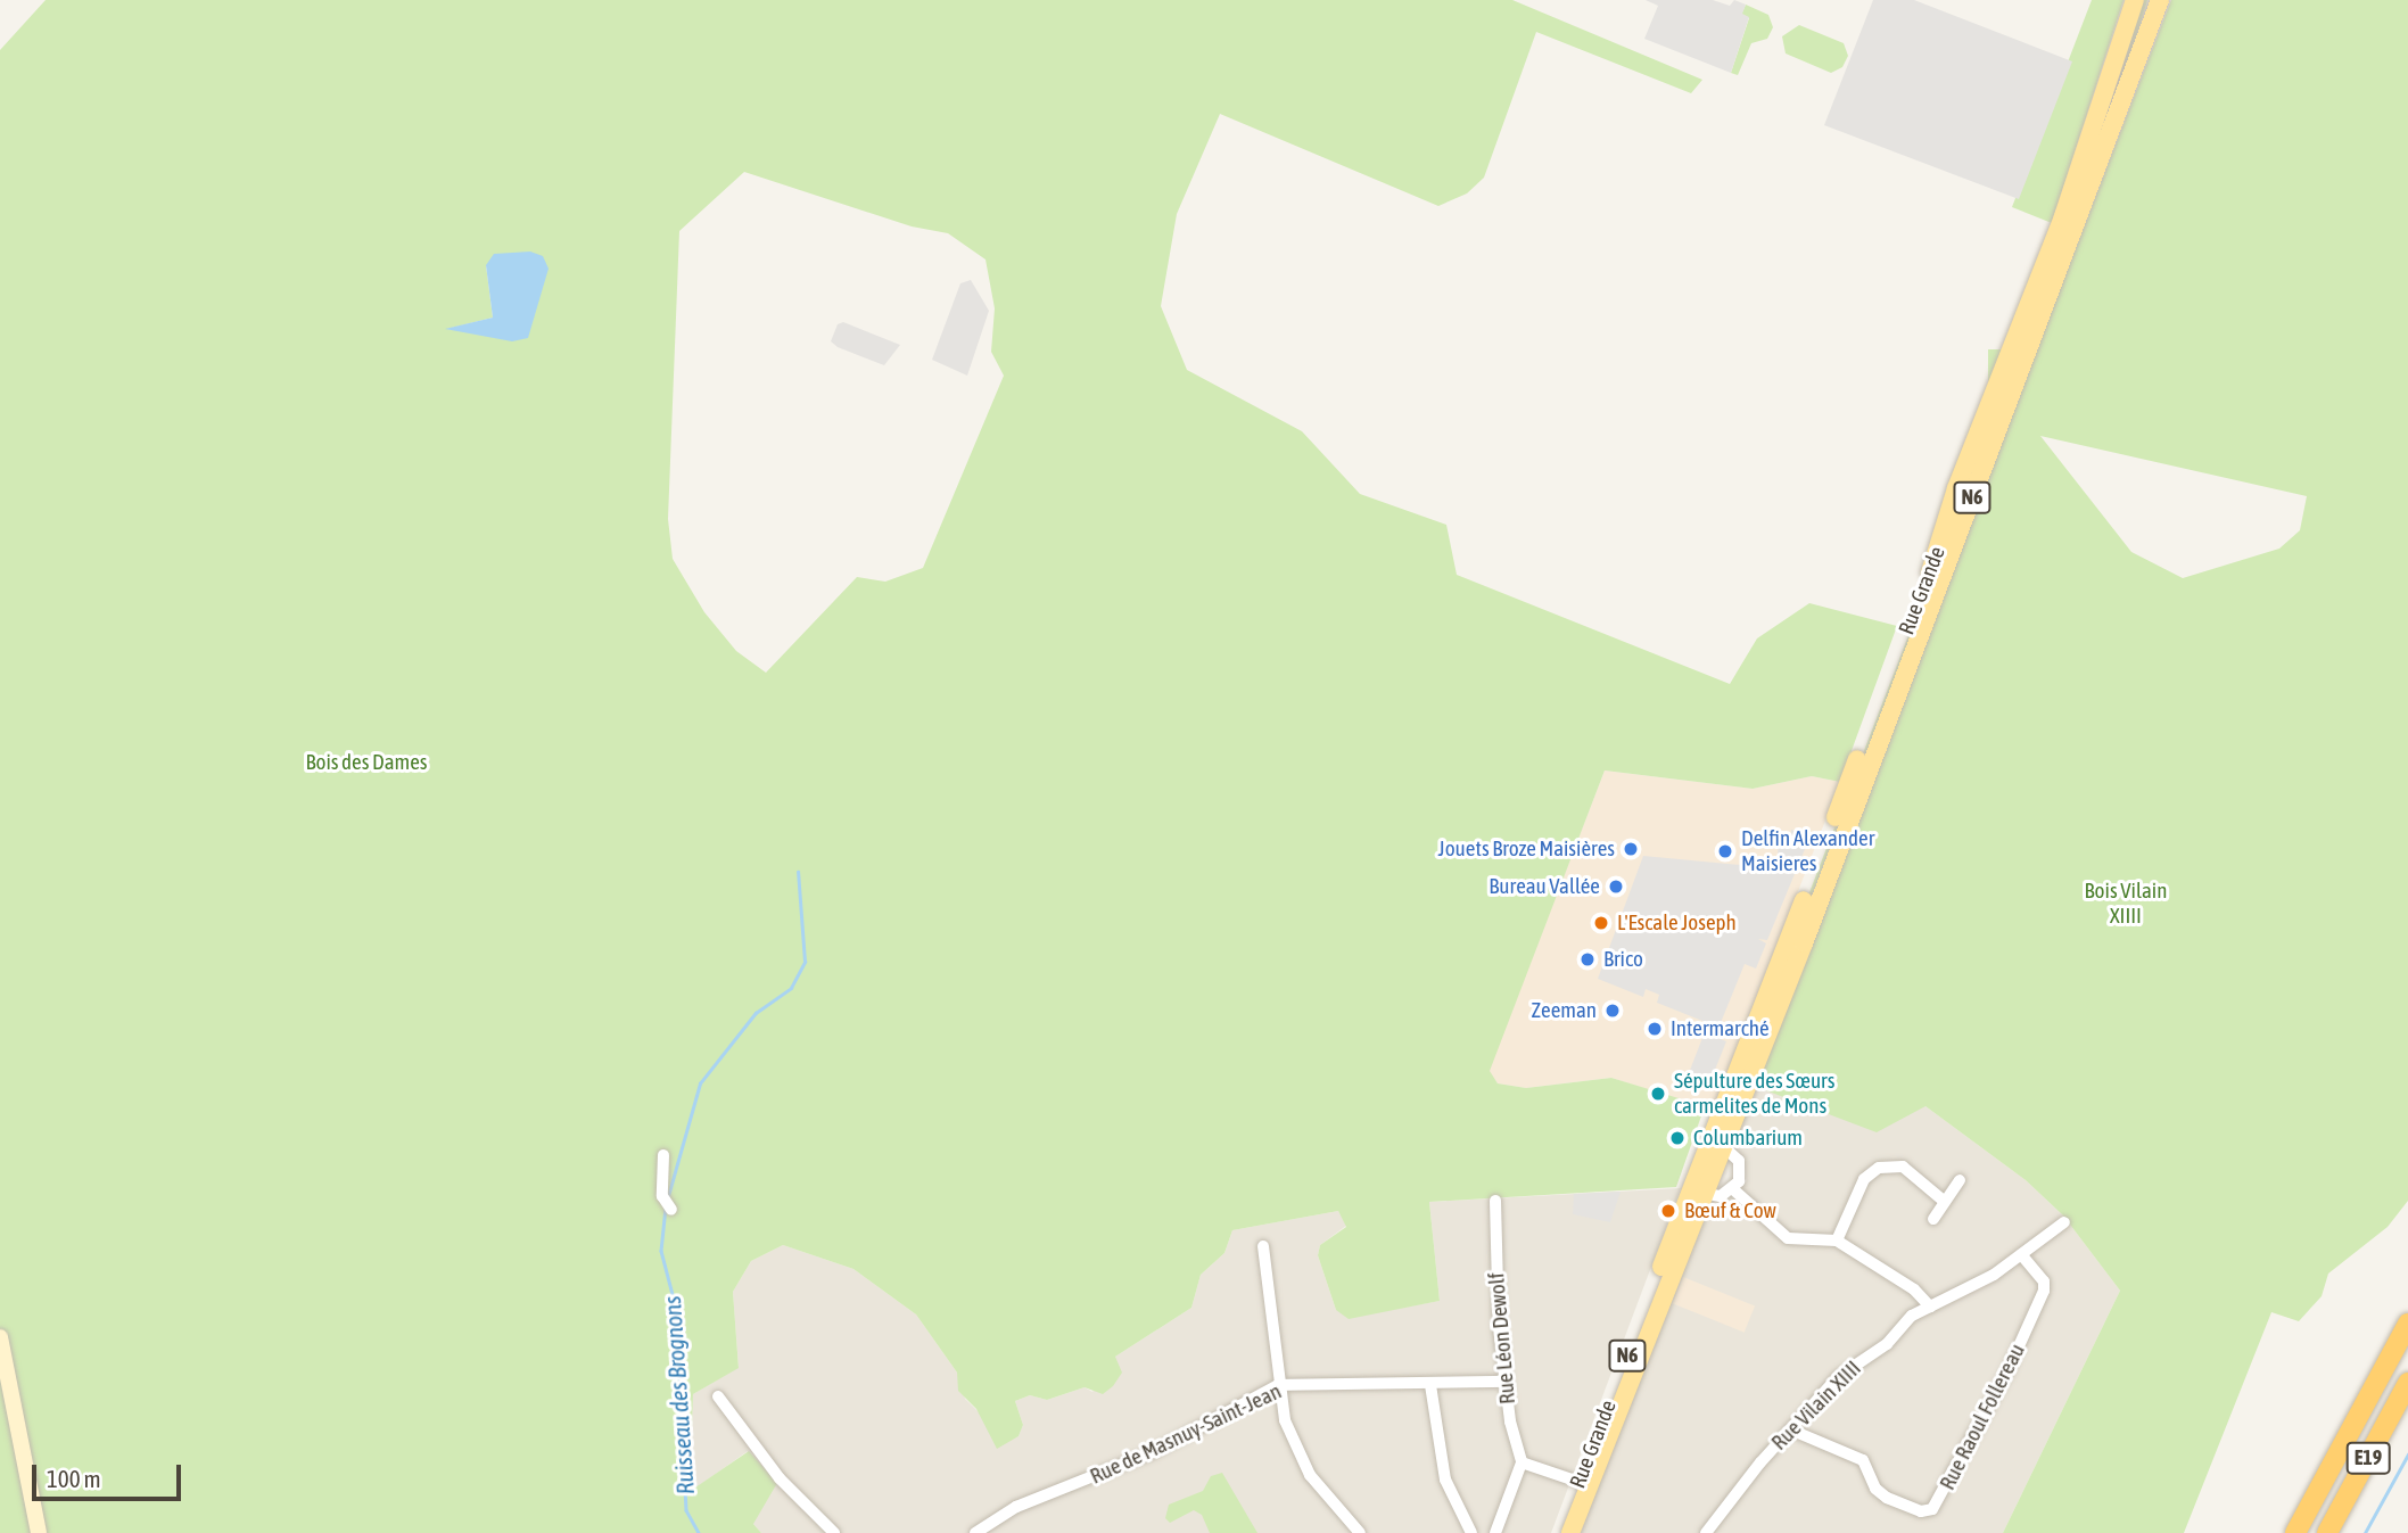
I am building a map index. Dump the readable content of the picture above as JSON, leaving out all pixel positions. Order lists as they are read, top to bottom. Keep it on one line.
{"streets":{"highway":["E19"],"main road":["N6","Rue Grande"],"street":["Rue Léon Dewolf","Rue Vilain XIIII","Rue Raoul Follereau","Rue de Masnuy-Saint-Jean"]},"crossings":[["Rue Léon Dewolf","Rue de Masnuy-Saint-Jean"],["Rue Vilain XIIII","Rue Raoul Follereau"]],"water":["Ruisseau des Brognons"],"parks":["Bois des Dames","Bois Vilain XIIII"],"places":["Jouets Broze Maisières","Delfin Alexander Maisieres","Bureau Vallée","L'Escale Joseph","Brico","Zeeman","Intermarché","Sépulture des Sœurs carmelites de Mons","Columbarium","Bœuf & Cow"],"scale_bar":"100 m"}
